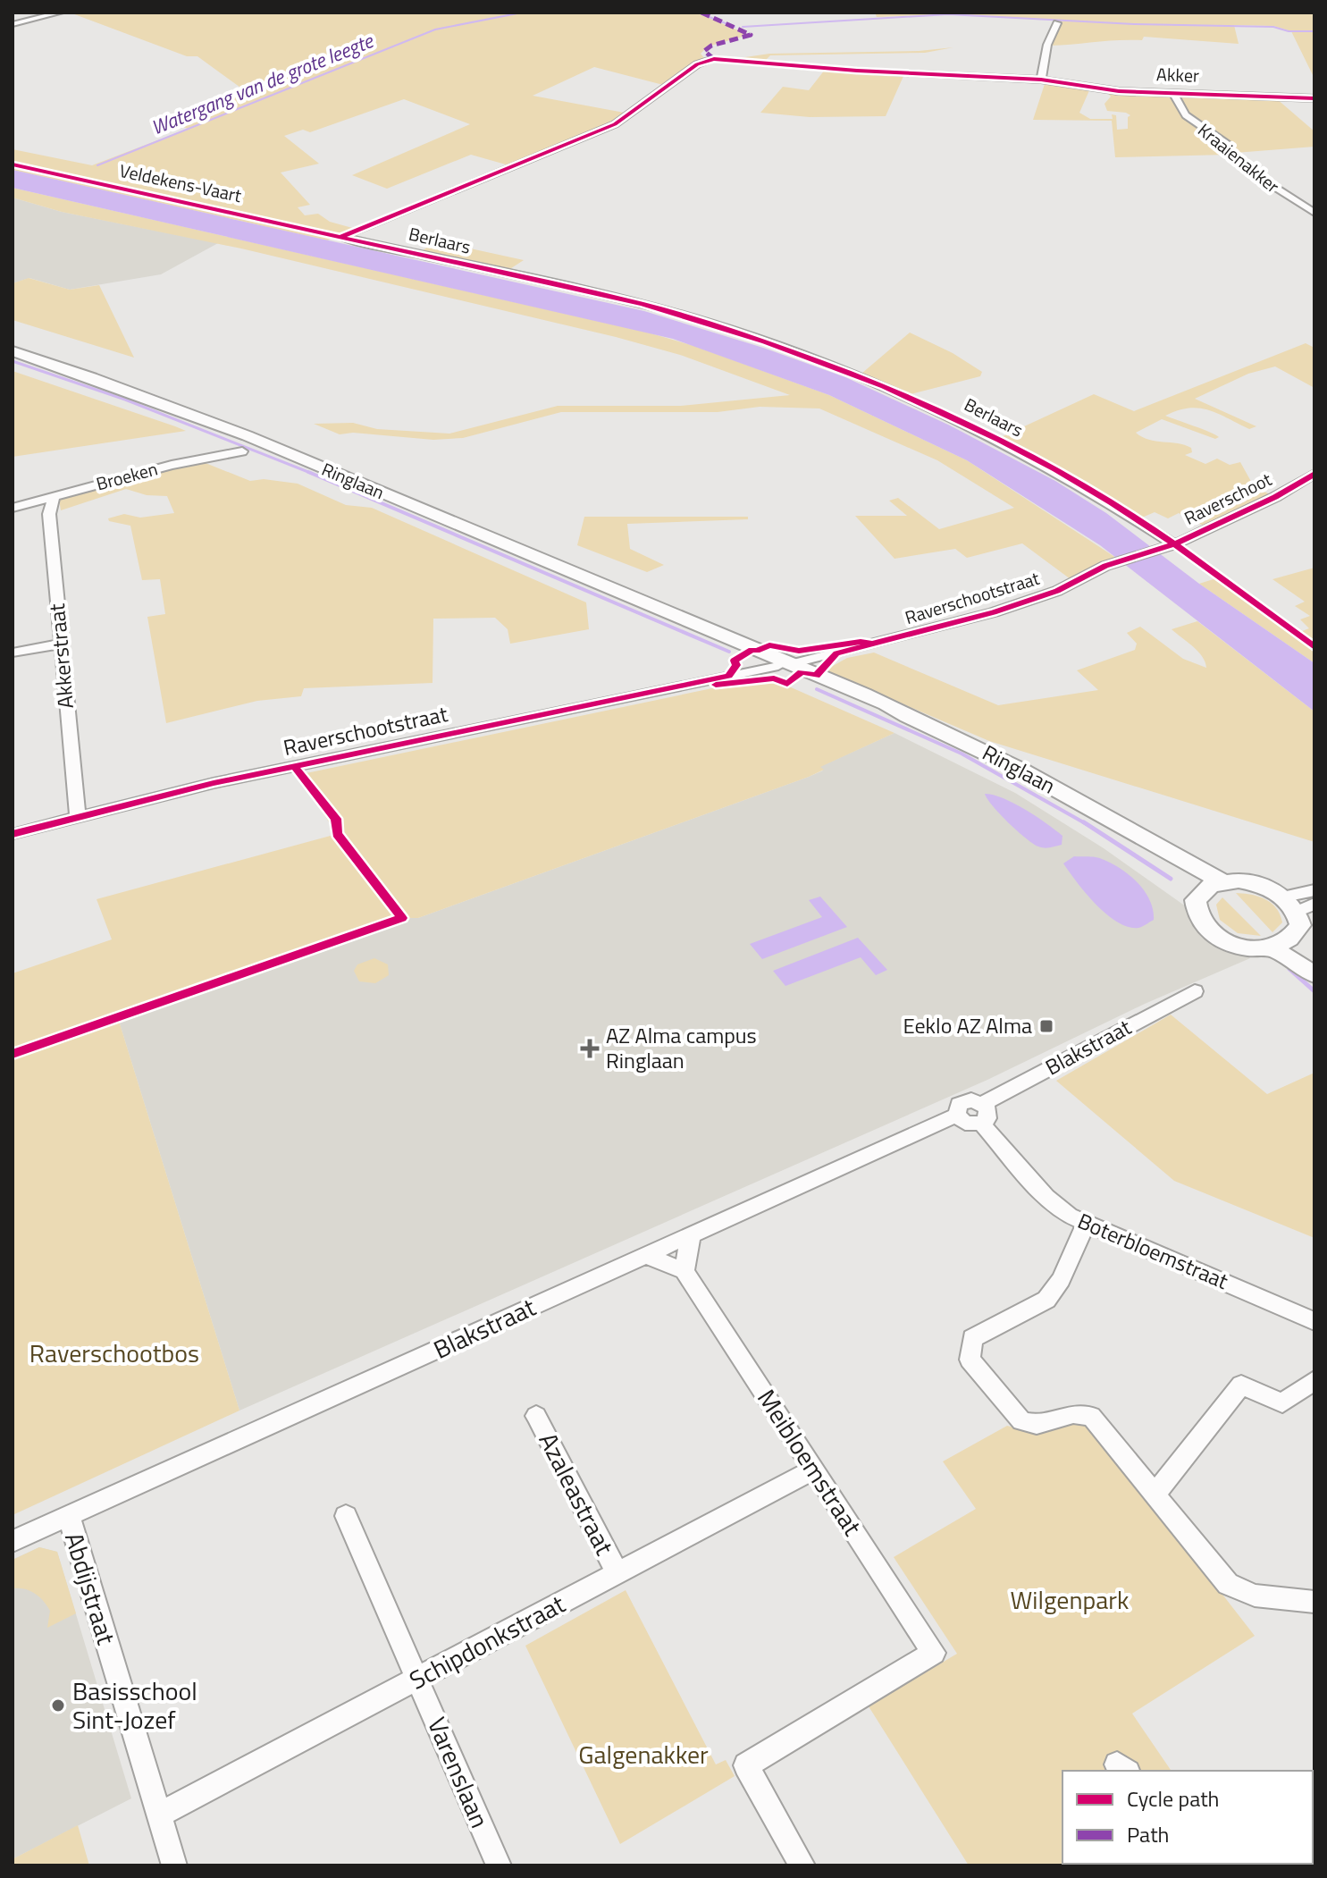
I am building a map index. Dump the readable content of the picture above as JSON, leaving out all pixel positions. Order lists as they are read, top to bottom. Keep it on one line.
{"streets":{"main road":["Ringlaan"],"street":["Akker","Kraaienakker","Berlaars","Broeken","Raverschoot","Raverschootstraat","Akkerstraat","Blakstraat","Boterbloemstraat","Meibloemstraat","Azaleastraat","Abdijstraat","Schipdonkstraat","Varenslaan"],"cycle path":["Veldekens-Vaart"]},"crossings":[["Akker","Kraaienakker"],["Akker","Berlaars"],["Berlaars","Raverschoot"],["Broeken","Akkerstraat"],["Ringlaan","Raverschootstraat"],["Raverschoot","Raverschootstraat"],["Raverschootstraat","Akkerstraat"],["Blakstraat","Boterbloemstraat"],["Blakstraat","Abdijstraat"],["Meibloemstraat","Schipdonkstraat"],["Azaleastraat","Schipdonkstraat"],["Abdijstraat","Schipdonkstraat"],["Schipdonkstraat","Varenslaan"]],"water":["Watergang van de grote leegte"],"parks":["Raverschootbos","Wilgenpark","Galgenakker"],"places":{"transit":["Eeklo AZ Alma"],"health":["AZ Alma campus Ringlaan"],"other":["Basisschool Sint-Jozef"]},"legend":["Cycle path","Path"]}
